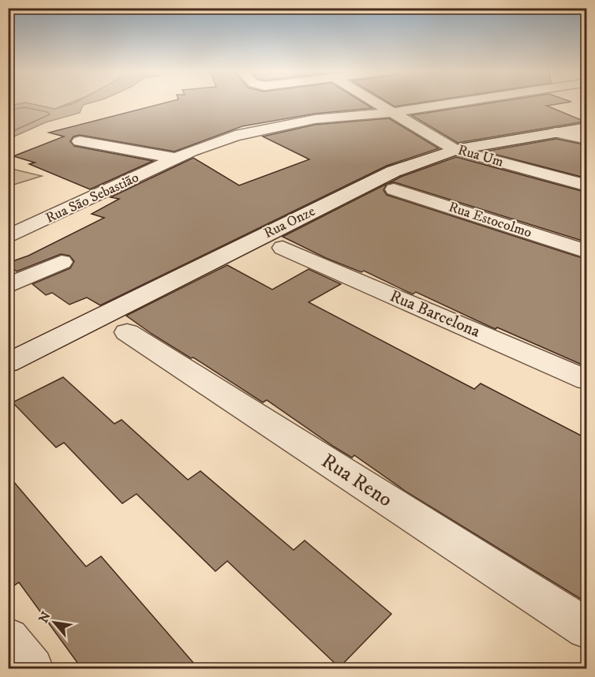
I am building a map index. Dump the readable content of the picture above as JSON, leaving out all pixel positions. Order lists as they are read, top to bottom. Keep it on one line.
{"streets":{"street":["Rua Um","Rua São Sebastião","Rua Estocolmo","Rua Onze","Rua Barcelona","Rua Reno"]},"crossings":[["Rua Um","Rua São Sebastião"],["Rua Um","Rua Onze"]],"north":"top left"}
